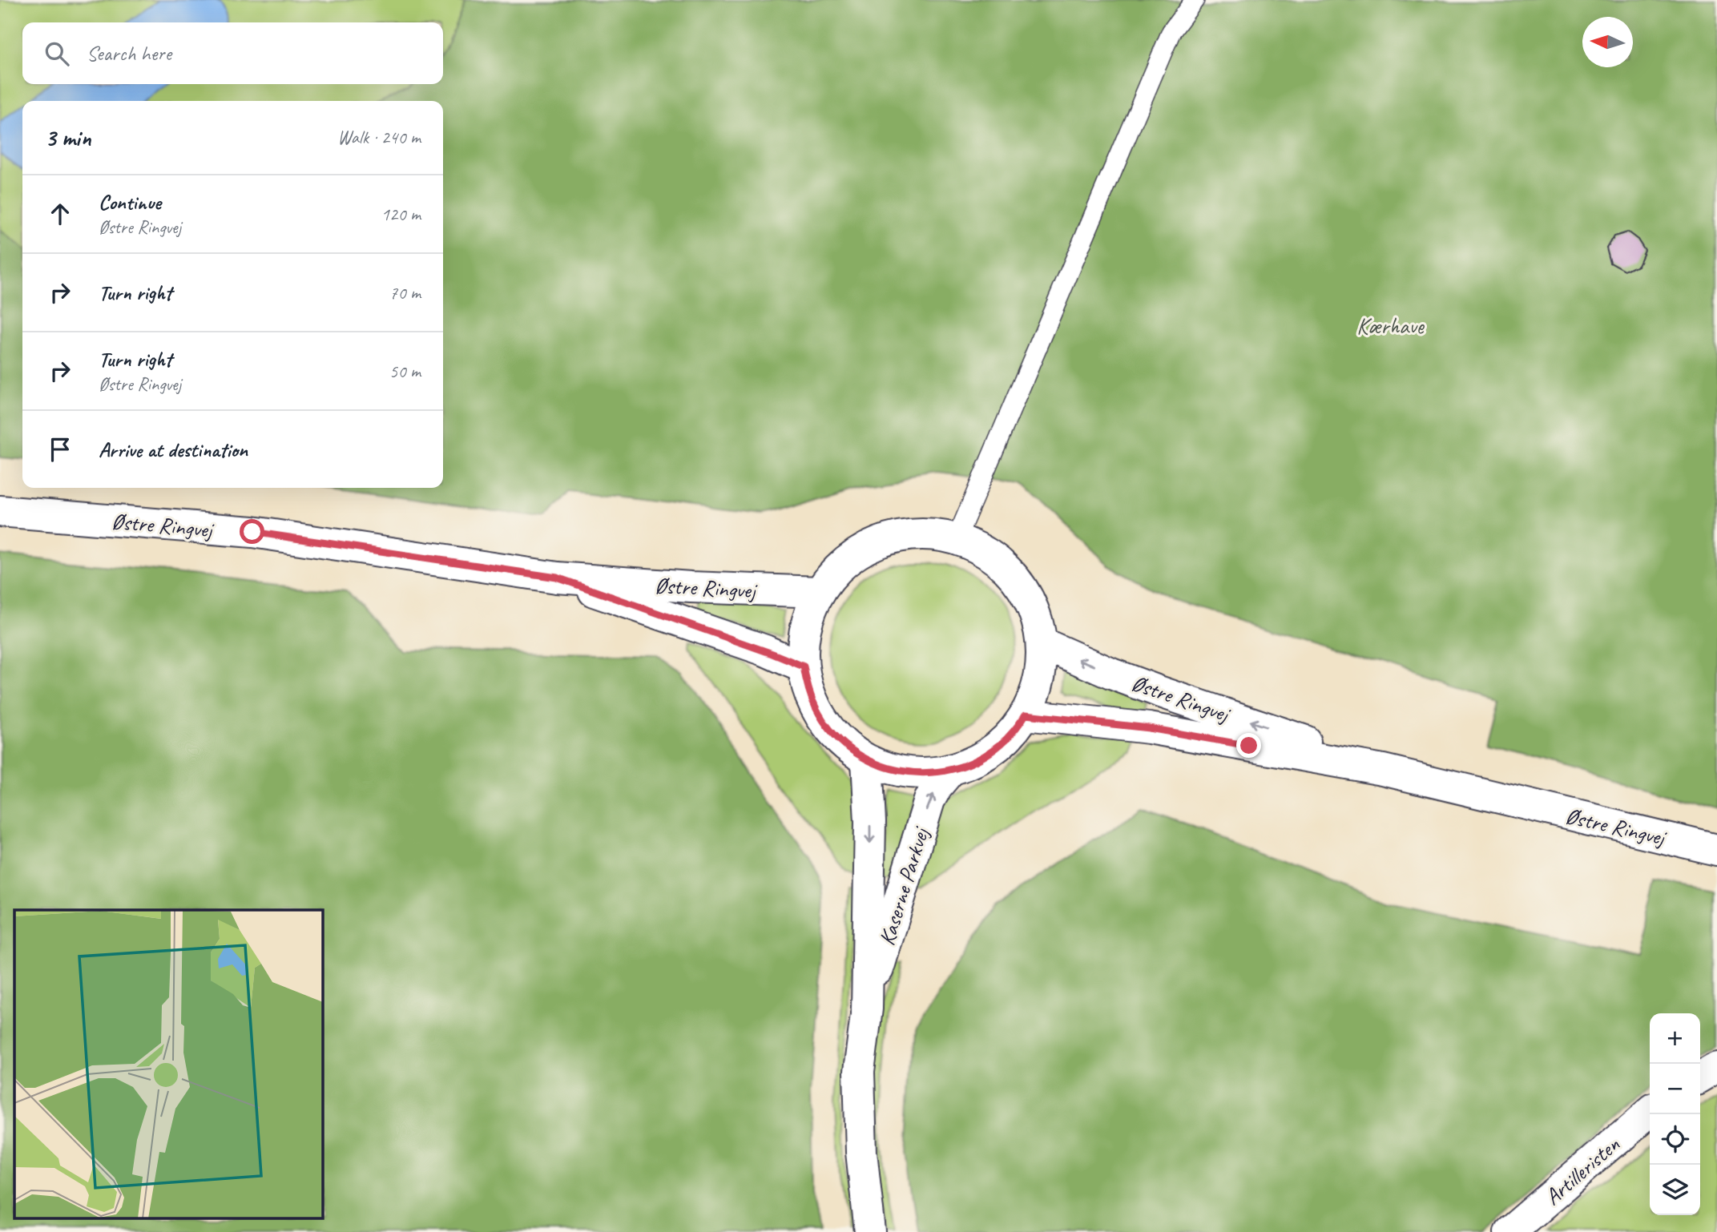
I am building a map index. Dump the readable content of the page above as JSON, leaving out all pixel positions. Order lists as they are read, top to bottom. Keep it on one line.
{"streets":{"main road":["Østre Ringvej","Kaserne Parkvej","Artilleristen"]},"parks":["Kærhave"],"north":"left","page":{"search":"Search here","heading":["3 min","Walk · 240 m"],"list":[["Continue","Østre Ringvej","120 m"],["Turn right","70 m"],["Turn right","Østre Ringvej","50 m"],"Arrive at destination"],"map_buttons":["+","−"]}}
